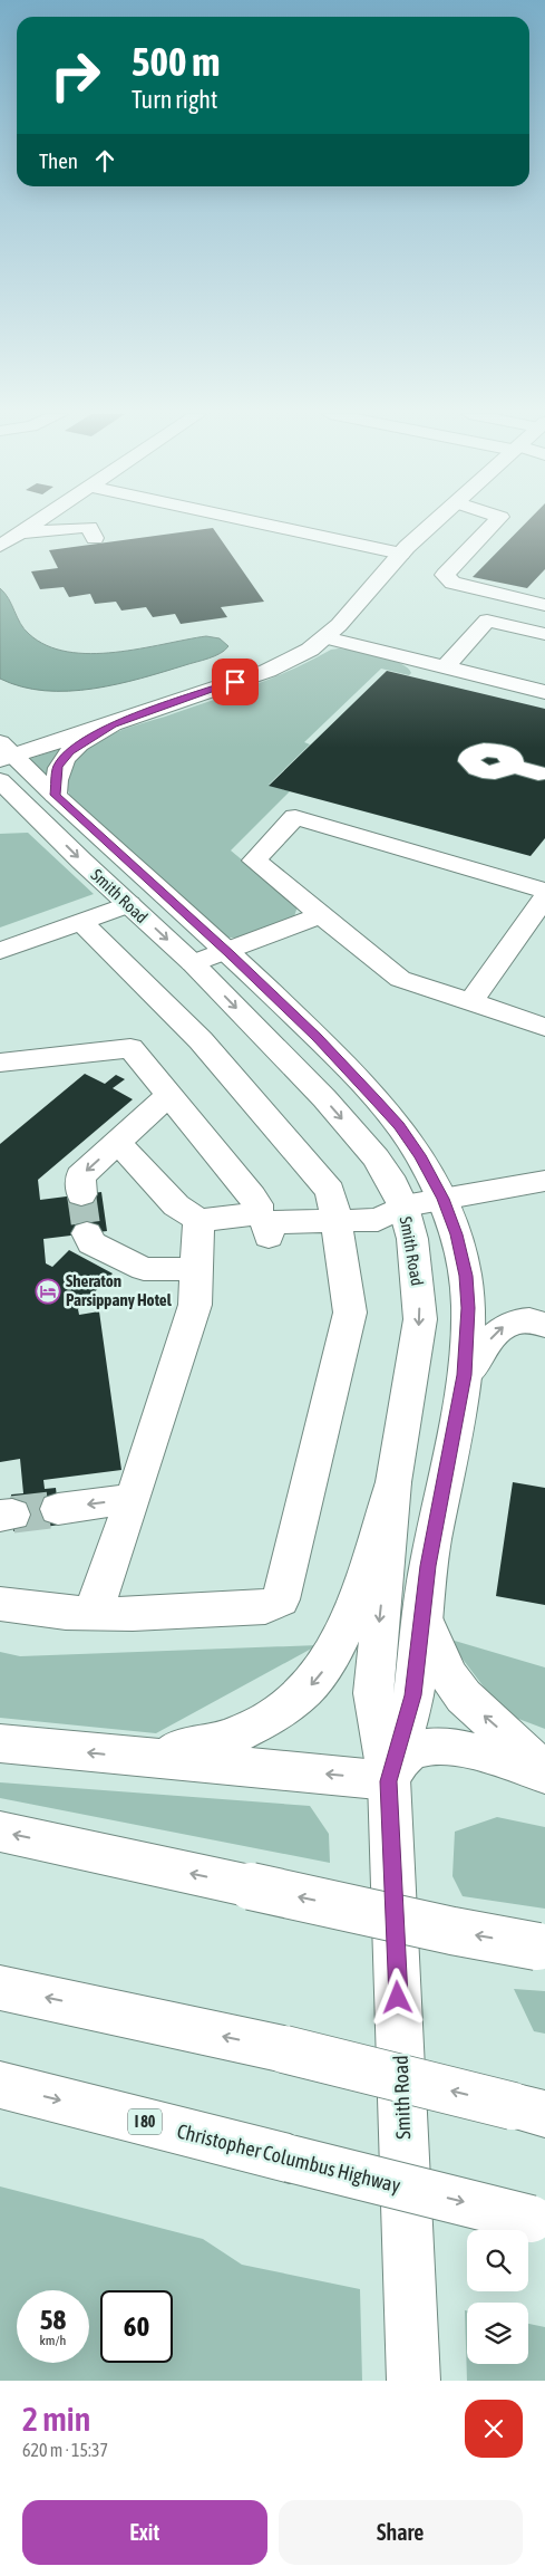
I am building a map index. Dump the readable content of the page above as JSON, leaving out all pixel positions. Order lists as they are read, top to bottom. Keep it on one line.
{"streets":{"main road":["Smith Road","I 80","Christopher Columbus Highway"]},"places":{"hotel":["Sheraton Parsippany Hotel"]},"page":{"turn":["500 m","Turn right"],"then":"Then","speed":"58 km/h","limit":"60","heading":["2 min","620 m · 15:37"],"buttons":["Exit","Share"]}}
